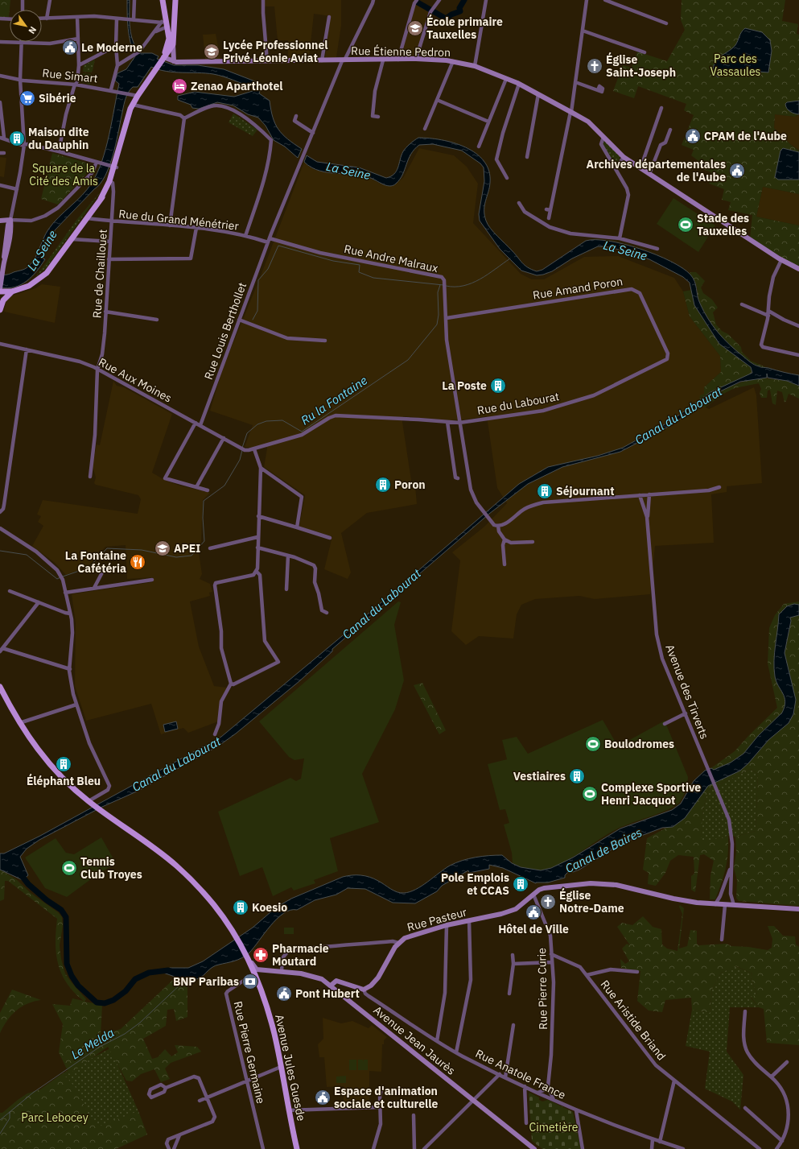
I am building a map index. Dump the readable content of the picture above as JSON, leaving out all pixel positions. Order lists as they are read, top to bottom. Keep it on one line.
{"streets":{"main road":["Rue Étienne Pedron","Rue Pasteur","Avenue Jean Jaurès","Avenue Jules Guesde"],"street":["Rue Simart","Rue du Grand Ménétrier","Rue Andre Malraux","Rue de Chaillouet","Rue Amand Poron","Rue Louis Berthollet","Rue Aux Moines","Rue du Labourat","Avenue des Tirverts","Rue Pierre Curie","Rue Aristide Briand","Rue Pierre Germaine","Rue Anatole France"]},"crossings":[["Rue Étienne Pedron","Rue Louis Berthollet"],["Rue du Grand Ménétrier","Rue Andre Malraux"],["Rue du Grand Ménétrier","Rue de Chaillouet"],["Rue du Grand Ménétrier","Rue Louis Berthollet"],["Rue Andre Malraux","Rue Amand Poron"],["Rue Andre Malraux","Rue Louis Berthollet"],["Rue Andre Malraux","Rue du Labourat"],["Rue de Chaillouet","Rue Aux Moines"],["Rue Amand Poron","Rue du Labourat"],["Rue Louis Berthollet","Rue Aux Moines"],["Rue Aux Moines","Rue du Labourat"],["Avenue des Tirverts","Rue Pasteur"],["Rue Pasteur","Rue Pierre Curie"],["Rue Pasteur","Rue Anatole France"],["Rue Pierre Curie","Rue Aristide Briand"],["Rue Pierre Curie","Rue Anatole France"],["Avenue Jean Jaurès","Rue Pierre Germaine"],["Avenue Jean Jaurès","Avenue Jules Guesde"],["Rue Pierre Germaine","Avenue Jules Guesde"]],"water":["La Seine","Ru la Fontaine","Canal du Labourat","Canal de Baires","Le Melda"],"parks":["Parc des Vassaules","Square de la Cité des Amis","Parc Lebocey","Cimetière"],"places":{"school or university":["École primaire Tauxelles","Lycée Professionnel Privé Léonie Aviat","APEI"],"public building":["Le Moderne","CPAM de l'Aube","Archives départementales de l'Aube","Hôtel de Ville","Pont Hubert","Espace d'animation sociale et culturelle"],"church":["Église Saint-Joseph","Église Notre-Dame"],"hotel":["Zenao Aparthotel"],"supermarket":["Sibérie"],"building":["Maison dite du Dauphin","La Poste","Poron","Séjournant","Éléphant Bleu","Vestiaires","Pole Emplois et CCAS","Koesio"],"sports":["Stade des Tauxelles","Boulodromes","Complexe Sportive Henri Jacquot","Tennis Club Troyes"],"restaurant":["La Fontaine Cafétéria"],"pharmacy":["Pharmacie Moutard"],"bank":["BNP Paribas"]},"north":"bottom right"}
